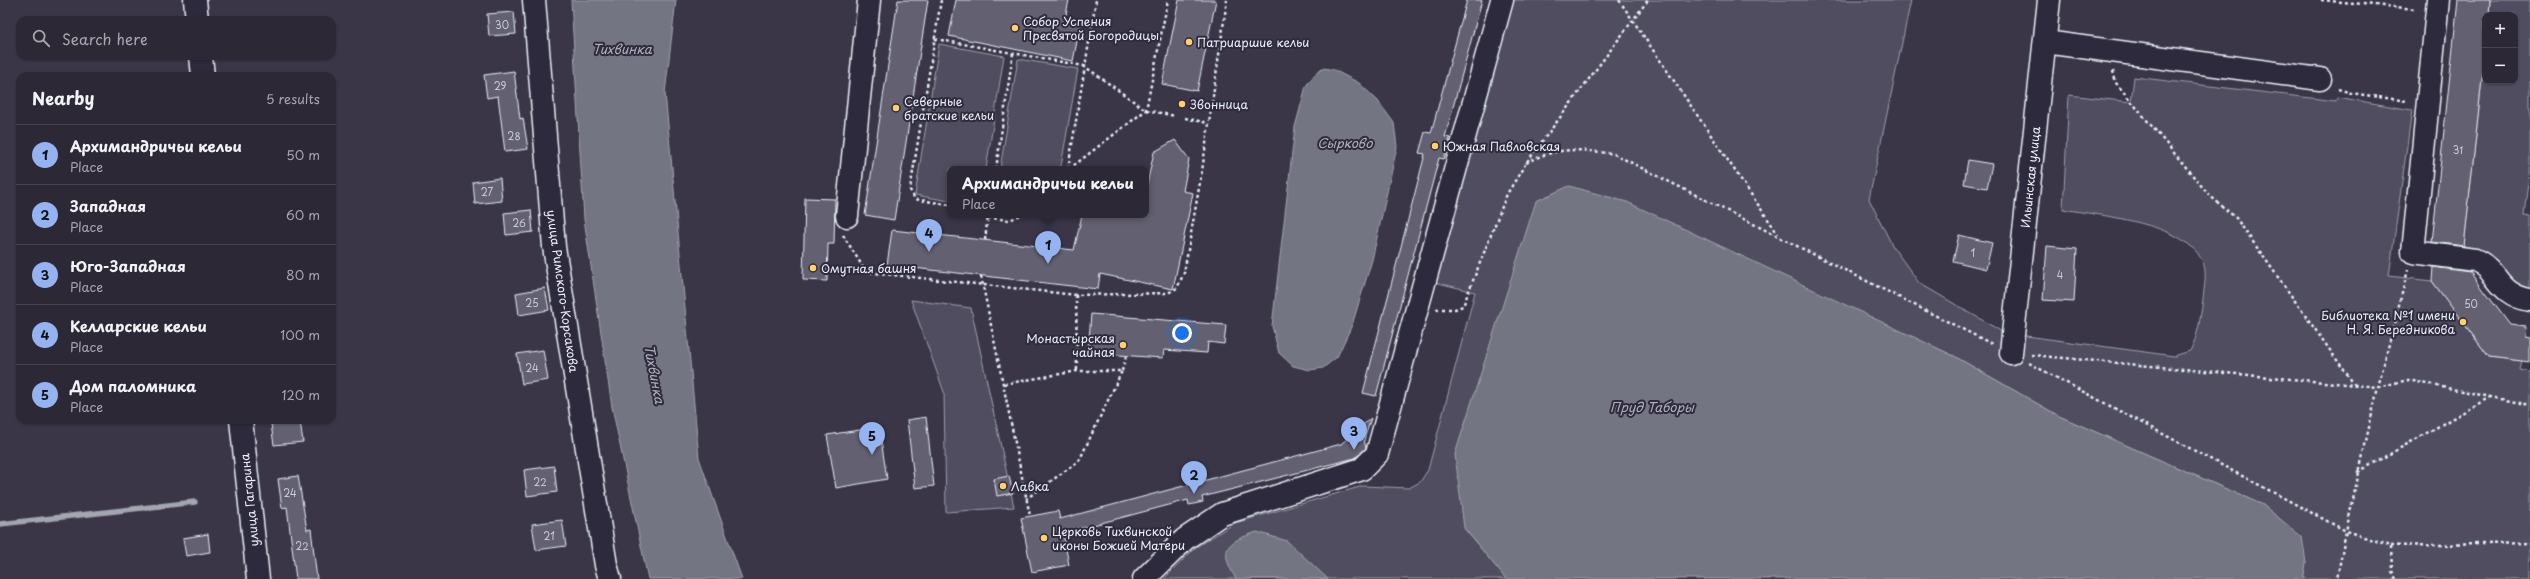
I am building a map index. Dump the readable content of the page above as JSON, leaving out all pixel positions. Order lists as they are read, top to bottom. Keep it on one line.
{"streets":{"street":["Ильинская улица","улица Римского-Корсакова","улица Гагарина"]},"water":["Тихвинка","Сырково","Пруд Таборы"],"places":["Собор Успения Пресвятой Богородицы","Патриаршие кельи","Звонница","Северные братские кельи","Южная Павловская","Омутная башня","Библиотека №1 имени Н. Я. Бередникова","Монастырская чайная","Лавка","Церковь Тихвинской иконы Божией Матери"],"house_numbers":["30","29","28","31","27","26","1","4","25","50","24","22","24","21","22"],"page":{"map_buttons":["+","−"],"search":"Search here","heading":["Nearby","5 results"],"list":[{"mark":"1","name":"Архимандричьи кельи","note":"Place","value":"50 m"},{"mark":"2","name":"Западная","note":"Place","value":"60 m"},{"mark":"3","name":"Юго-Западная","note":"Place","value":"80 m"},{"mark":"4","name":"Келларские кельи","note":"Place","value":"100 m"},{"mark":"5","name":"Дом паломника","note":"Place","value":"120 m"}],"popup":["Архимандричьи кельи","Place"],"pins":["4","1","3","5","2"]}}
